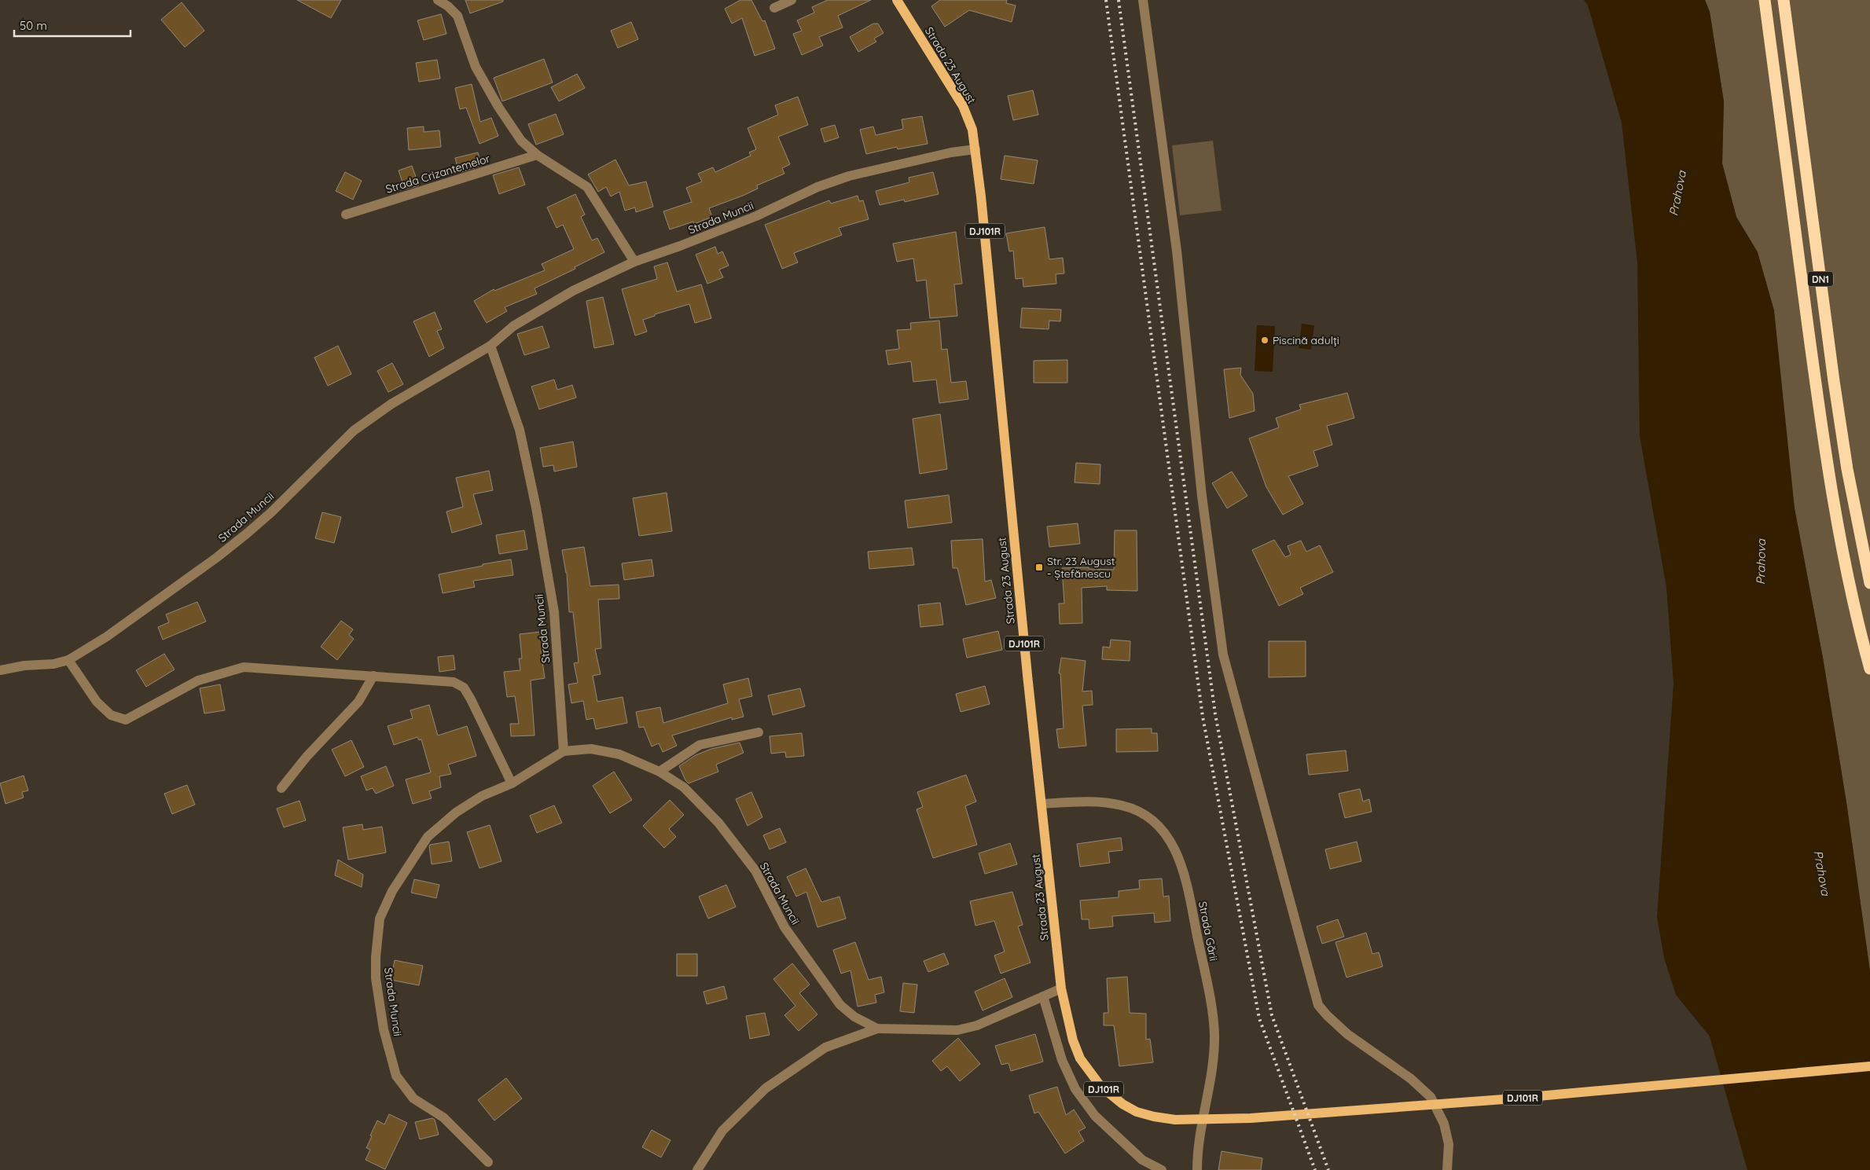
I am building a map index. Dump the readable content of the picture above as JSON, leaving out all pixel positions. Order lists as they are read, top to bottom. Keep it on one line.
{"streets":{"highway":["DN1"],"main road":["Strada 23 August","DJ101R"],"street":["Strada Crizantemelor","Strada Muncii","Strada Gării"]},"crossings":[["Strada 23 August","Strada Muncii"],["Strada 23 August","Strada Gării"]],"water":["Prahova"],"places":{"other":["Piscină adulți"],"transit":["Str. 23 August - Ștefănescu"]},"scale_bar":"50 m"}
